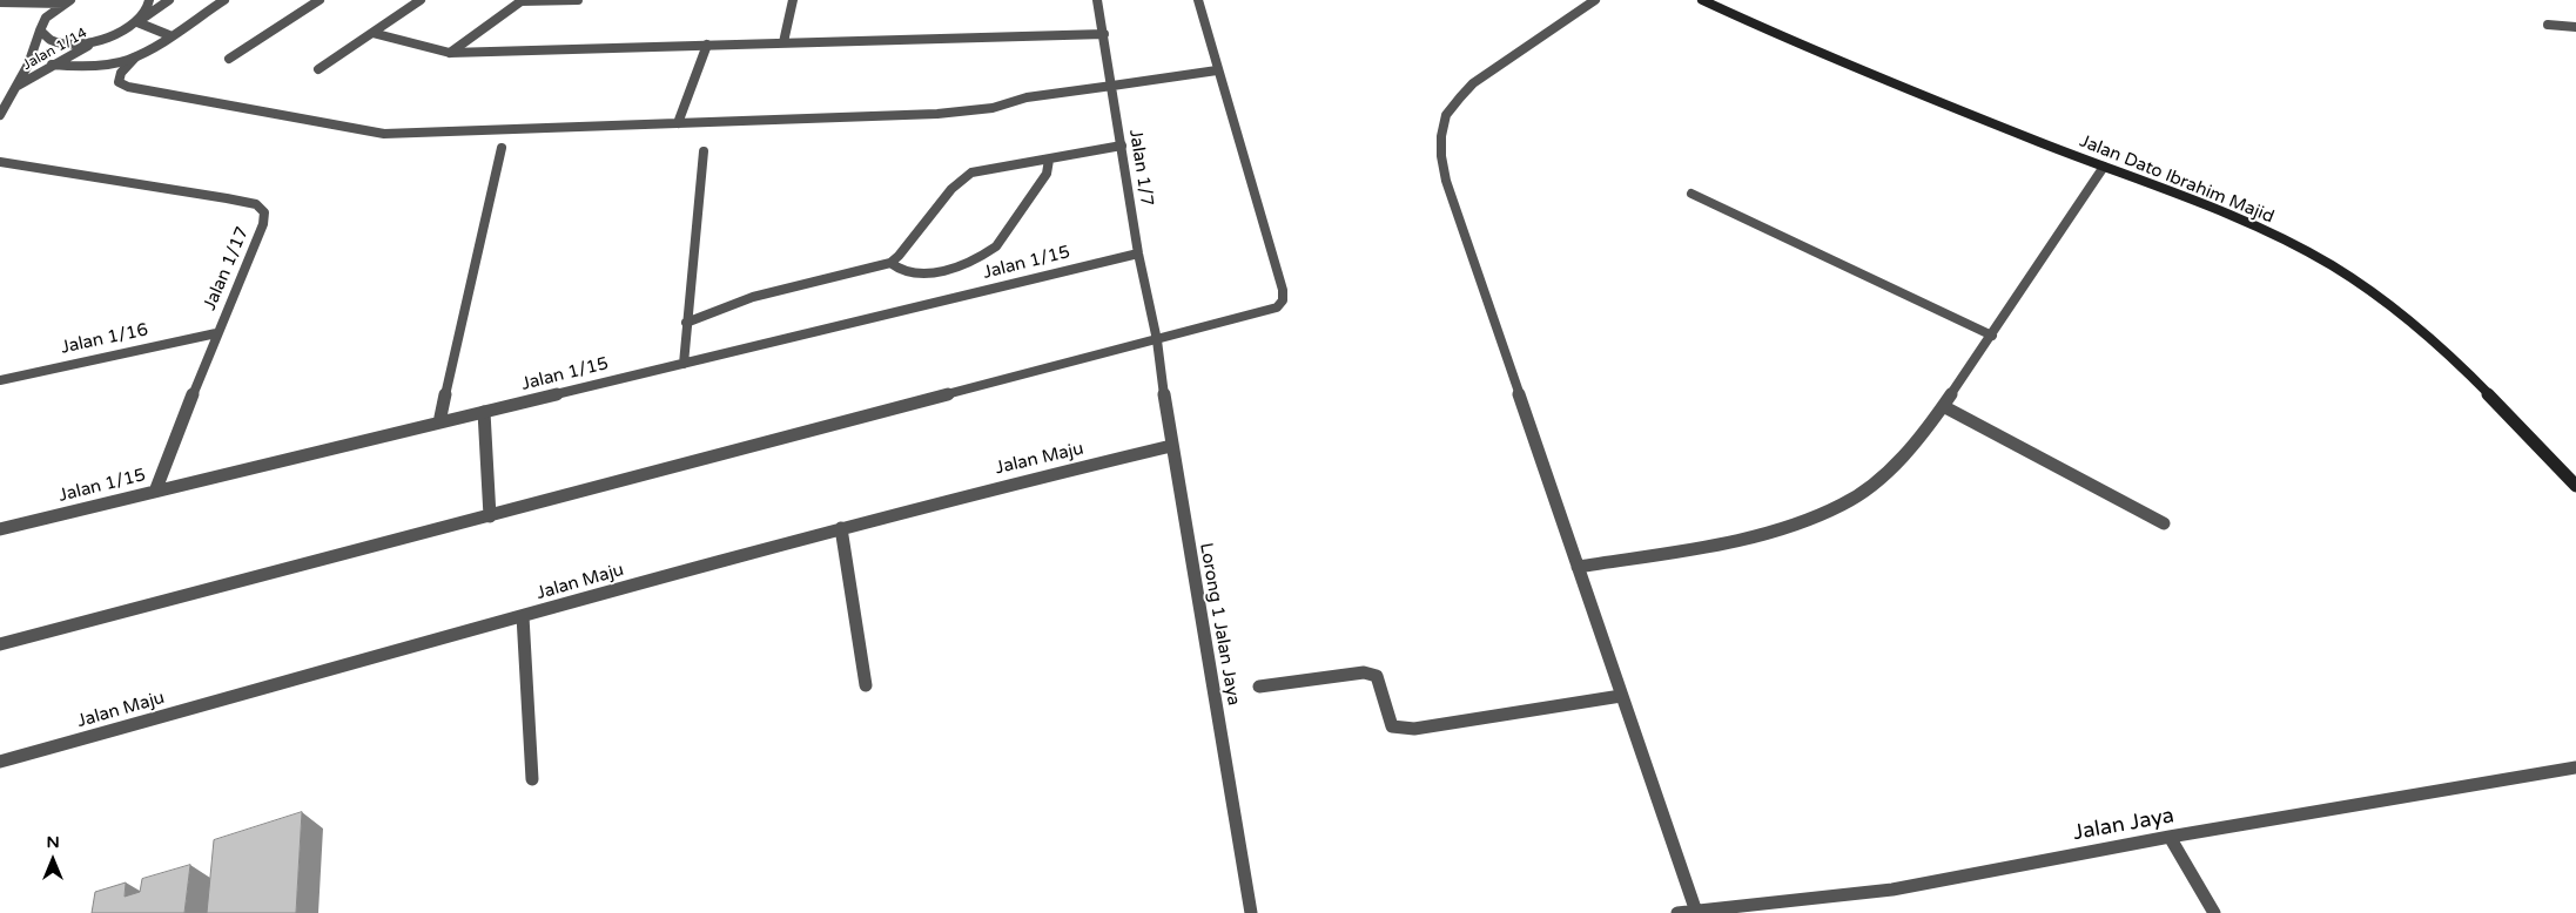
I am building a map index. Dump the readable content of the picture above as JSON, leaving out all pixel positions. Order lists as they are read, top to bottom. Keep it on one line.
{"streets":{"street":["Jalan 1/14","Jalan 1/7","Jalan Dato Ibrahim Majid","Jalan 1/15","Jalan 1/17","Jalan 1/16","Jalan Maju","Lorong 1 Jalan Jaya","Jalan Jaya"]},"crossings":[["Jalan 1/7","Jalan 1/15"],["Jalan 1/7","Lorong 1 Jalan Jaya"],["Jalan 1/15","Jalan 1/17"],["Jalan 1/17","Jalan 1/16"],["Jalan Maju","Lorong 1 Jalan Jaya"]],"north":"top"}
